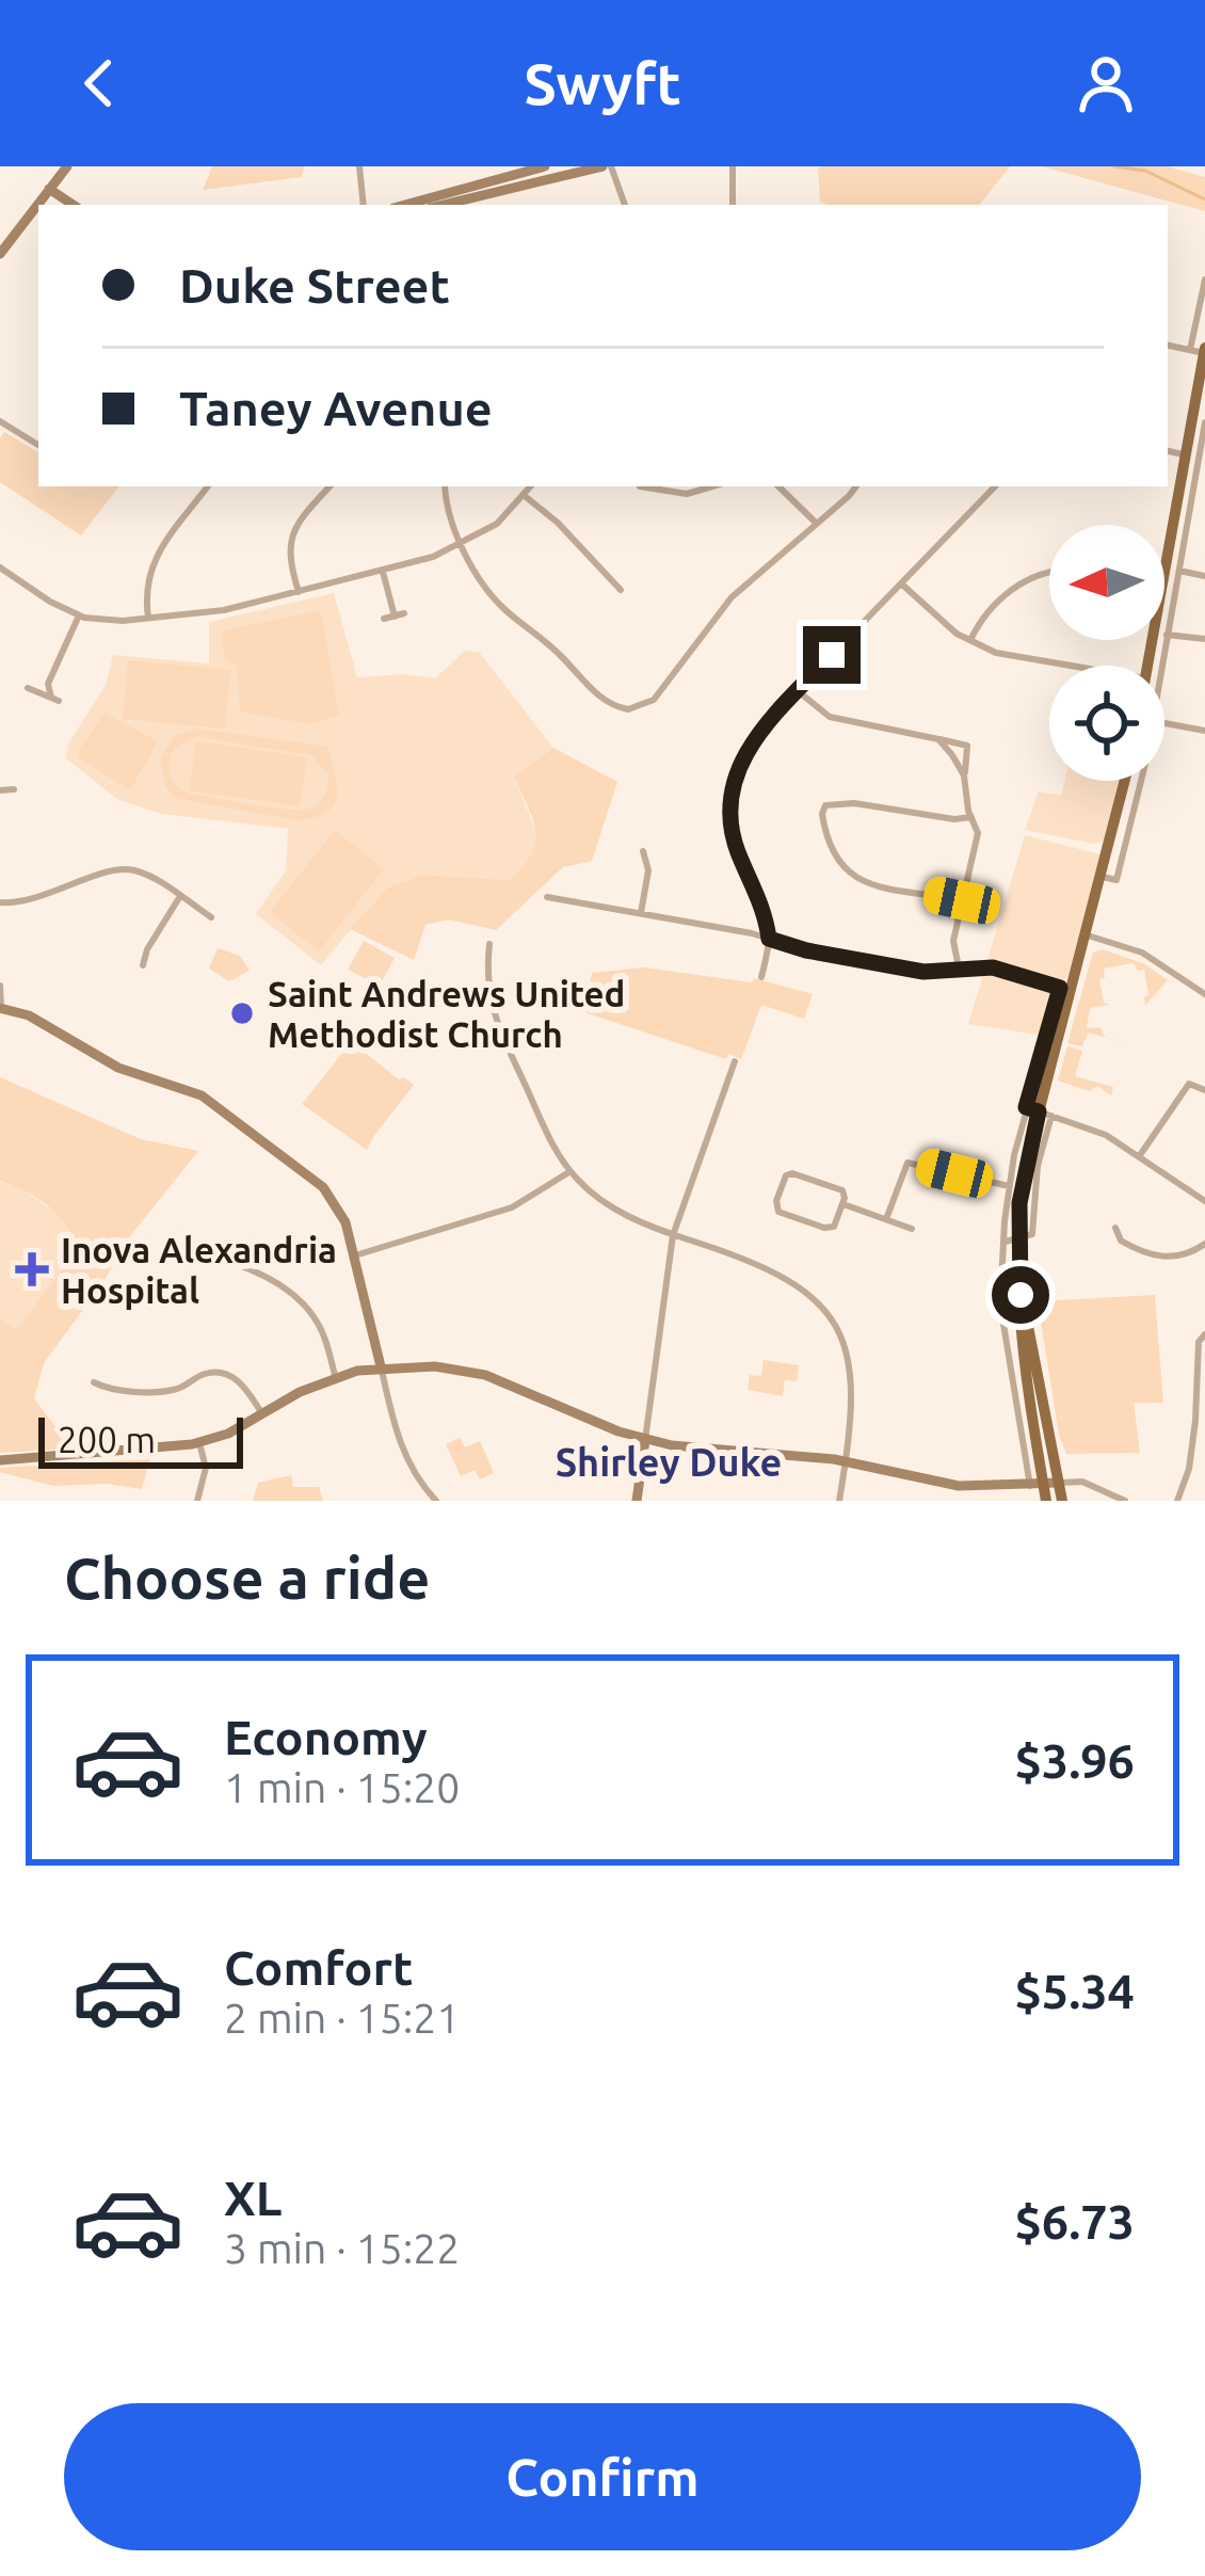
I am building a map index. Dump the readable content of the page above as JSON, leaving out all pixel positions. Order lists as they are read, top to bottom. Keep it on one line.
{"districts":["Shirley Duke"],"places":{"other":["Saint Andrews United Methodist Church"],"health":["Inova Alexandria Hospital"]},"scale_bar":"200 m","north":"left","page":{"header":"Swyft","banner":["Duke Street","Taney Avenue"],"scale":"200 m","heading":"Choose a ride","list":[{"name":"Economy","note":"1 min · 15:20","value":"$3.96"},{"name":"Comfort","note":"2 min · 15:21","value":"$5.34"},{"name":"XL","note":"3 min · 15:22","value":"$6.73"}],"buttons":"Confirm"}}
